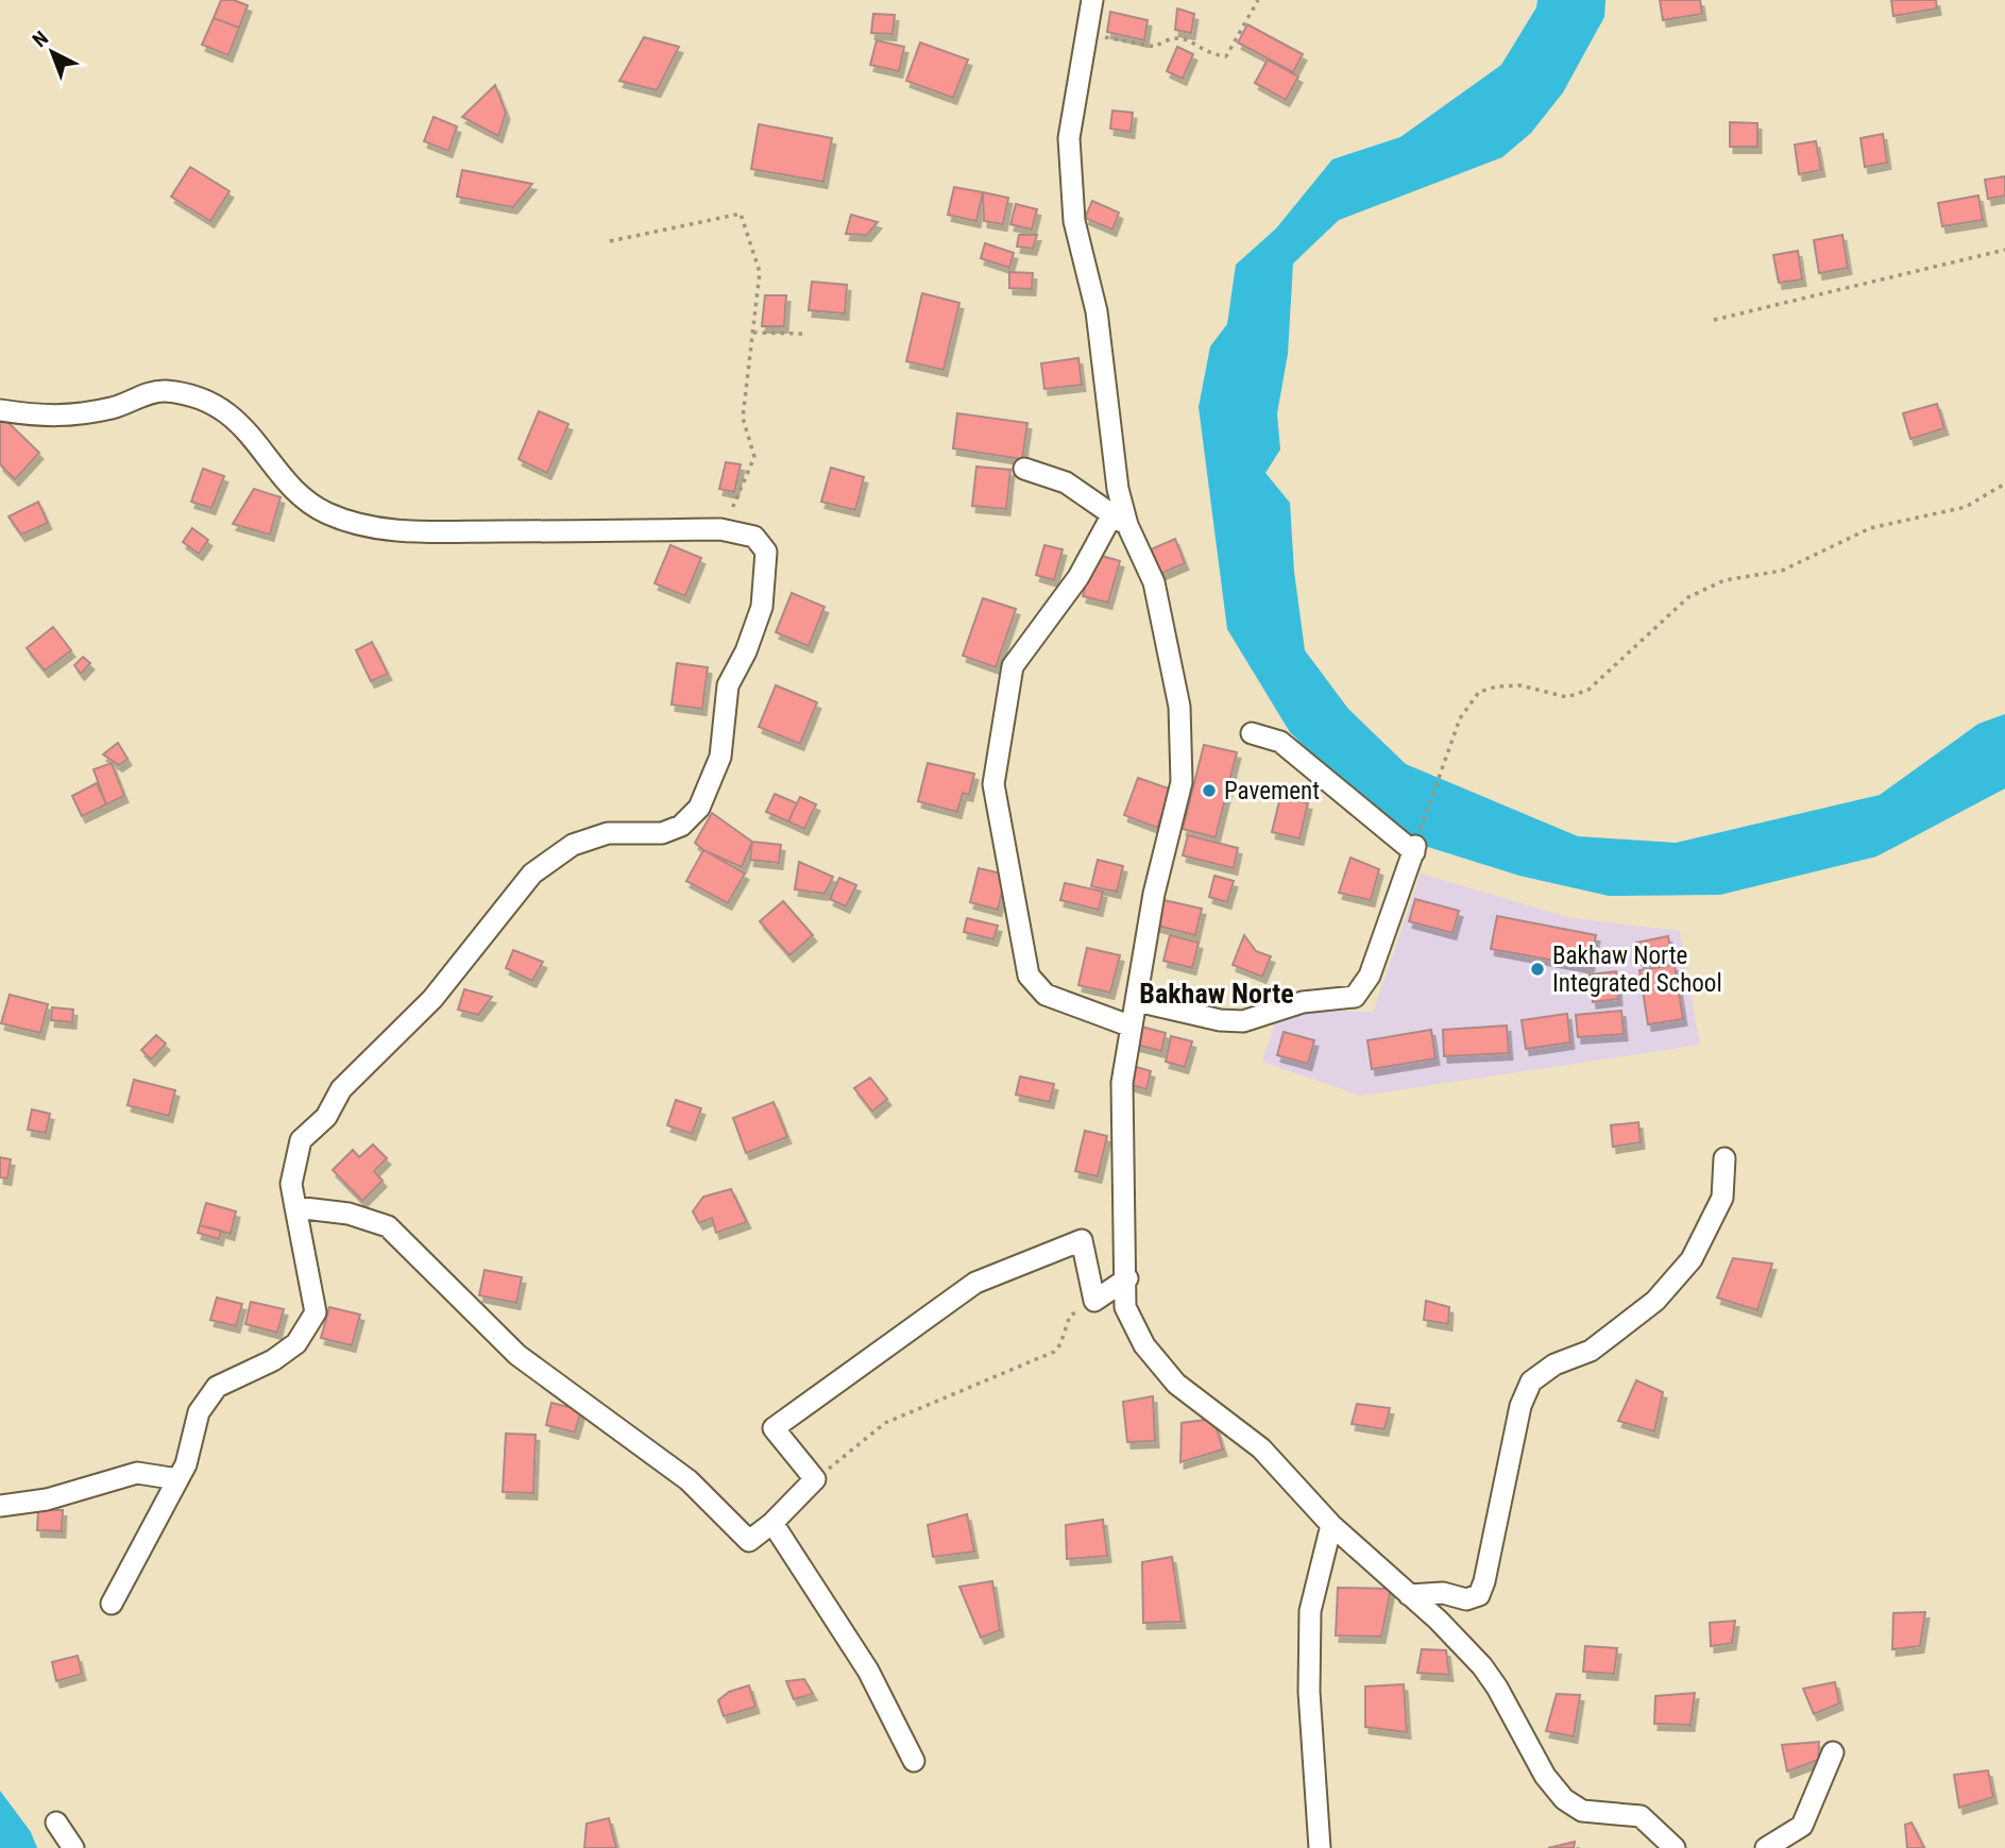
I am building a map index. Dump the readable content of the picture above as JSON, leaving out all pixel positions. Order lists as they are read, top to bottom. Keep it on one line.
{"districts":["Bakhaw Norte"],"places":["Pavement","Bakhaw Norte Integrated School"],"north":"top left"}
